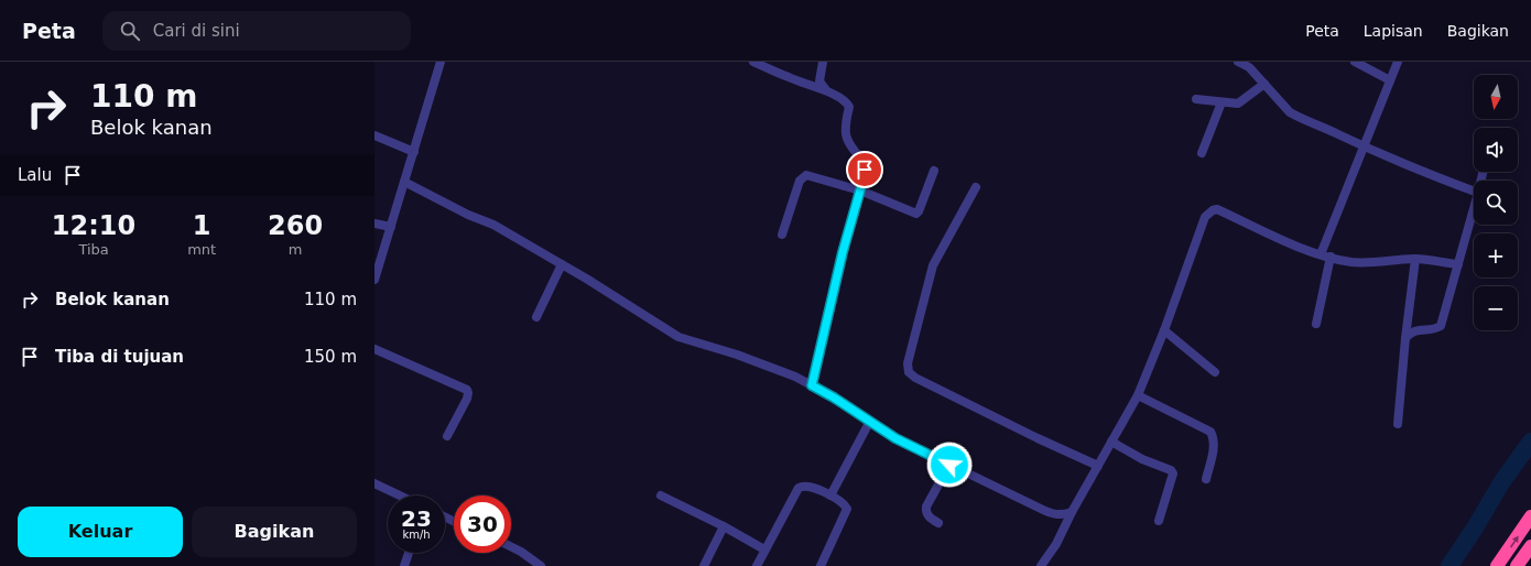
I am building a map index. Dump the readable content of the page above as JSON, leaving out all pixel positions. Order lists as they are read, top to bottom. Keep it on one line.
{"north":"bottom","page":{"header":"Peta","search":"Cari di sini","nav":["Peta","Lapisan","Bagikan"],"turn":["110 m","Belok kanan"],"map_buttons":["+","−"],"then":"Lalu","eta":["12:10","Tiba","1","mnt","260","m"],"list":[{"name":"Belok kanan","value":"110 m"},{"name":"Tiba di tujuan","value":"150 m"}],"speed":"23 km/h","limit":"30","buttons":["Keluar","Bagikan"]}}
